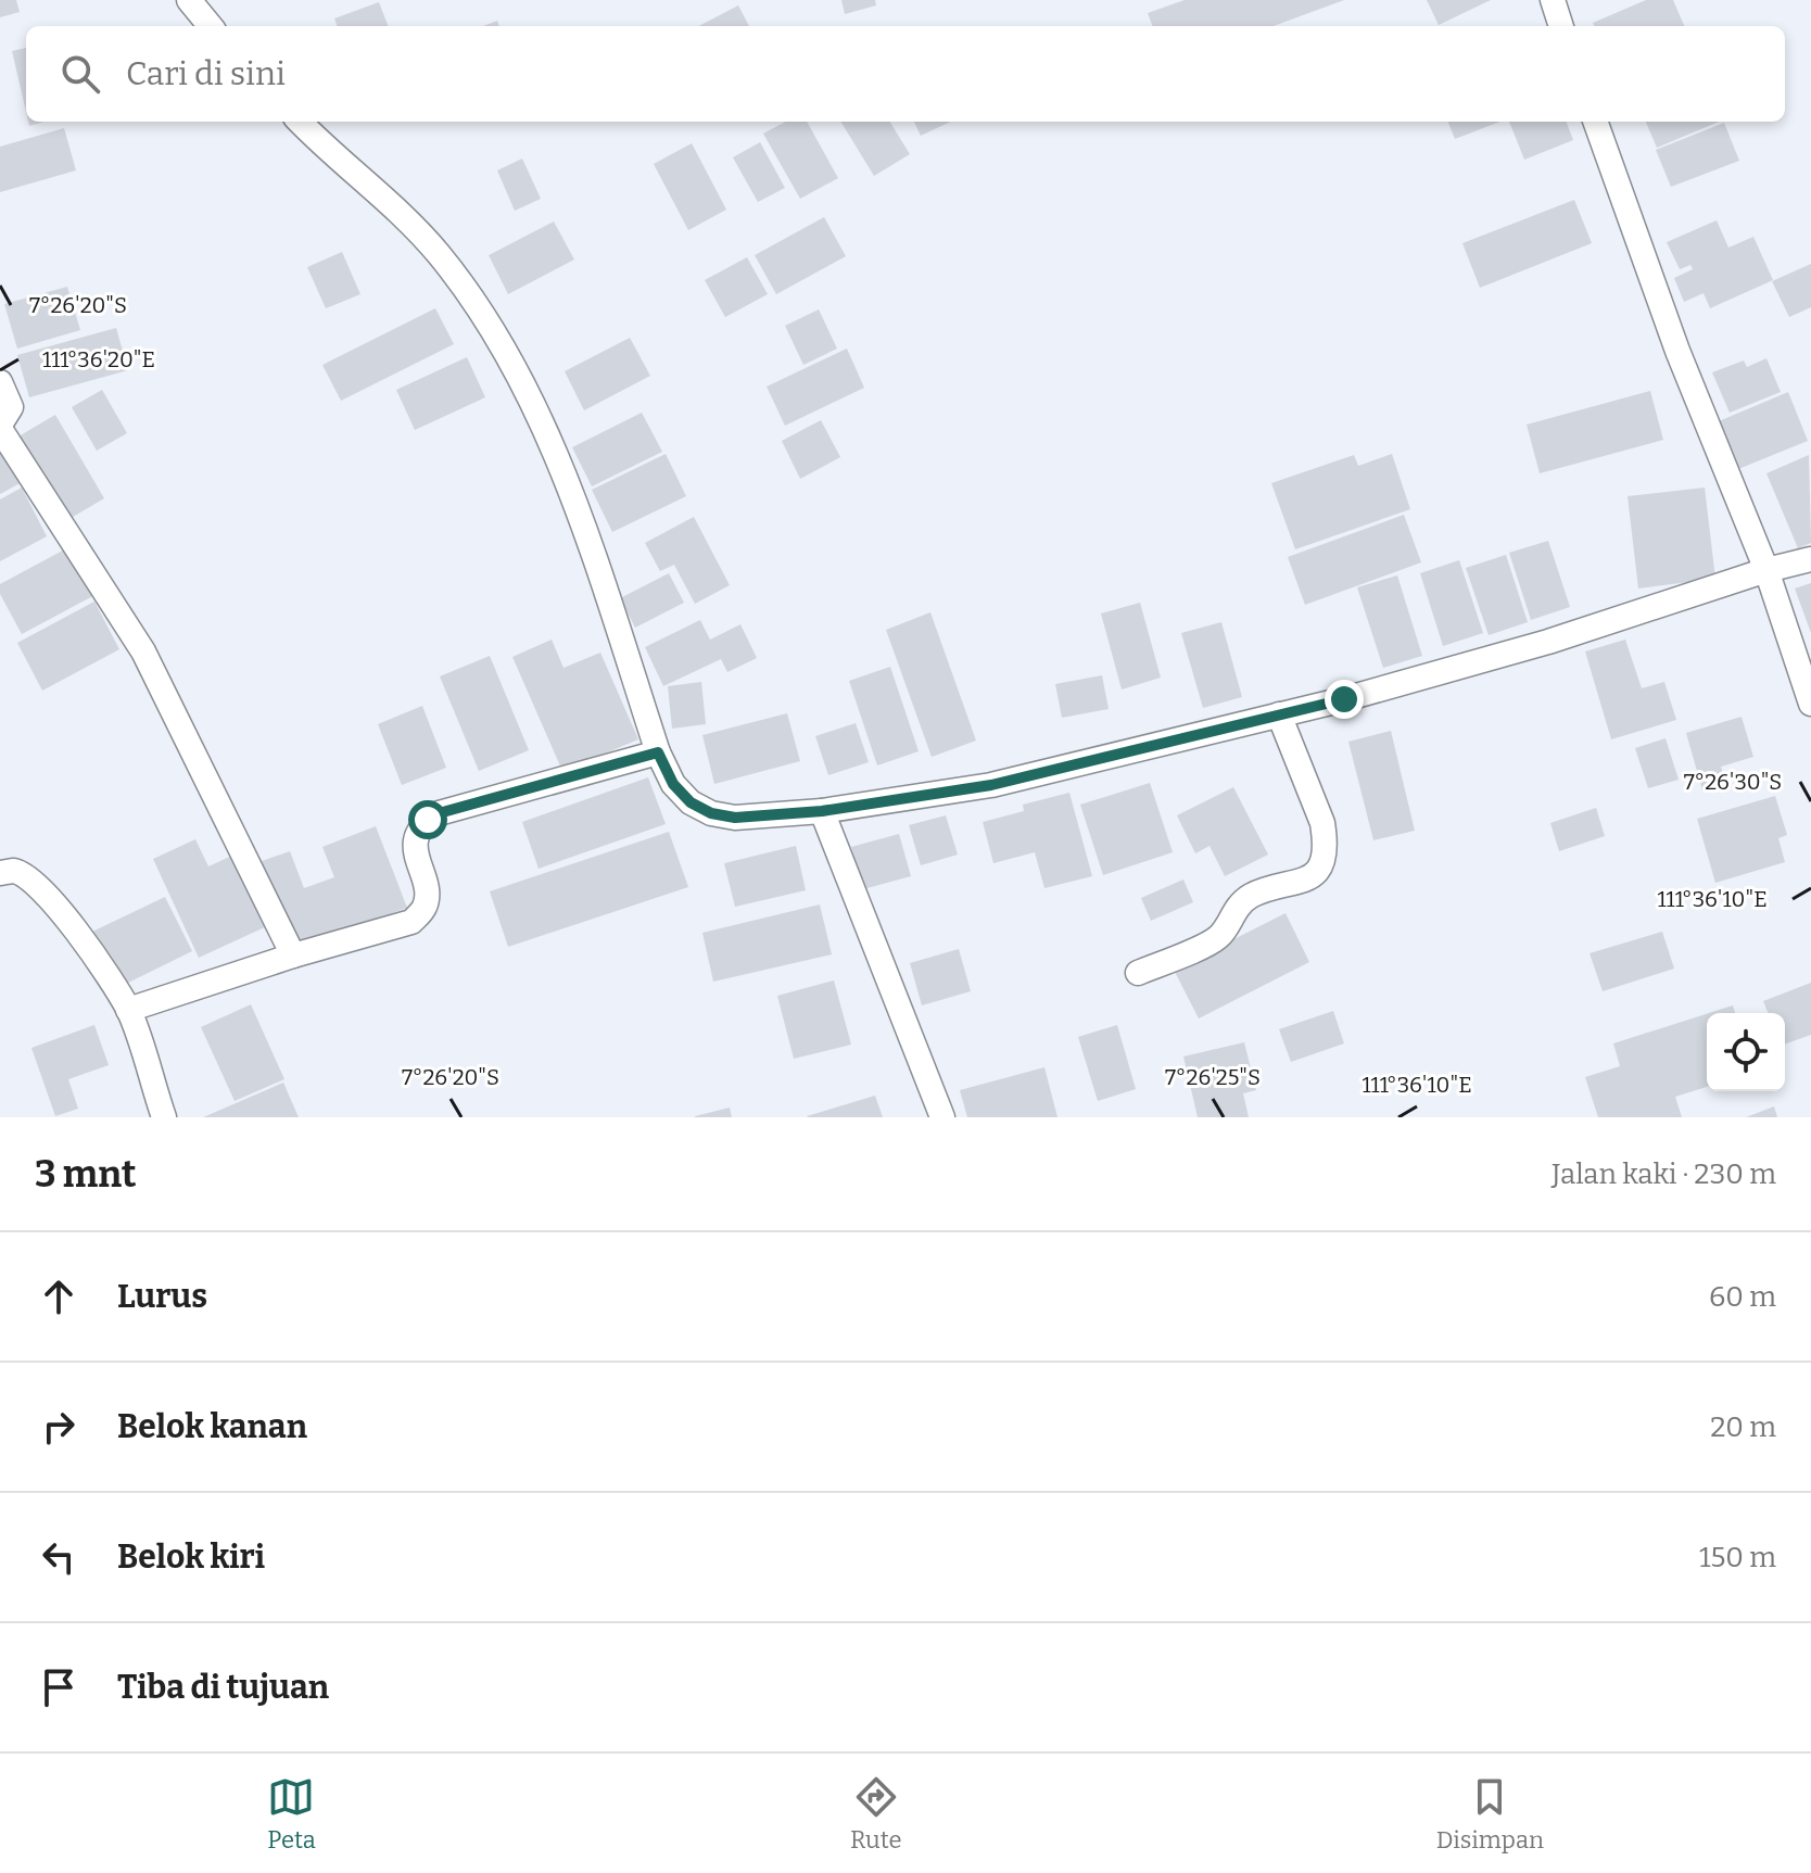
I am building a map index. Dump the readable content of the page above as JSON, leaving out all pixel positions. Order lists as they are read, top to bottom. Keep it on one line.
{"page":{"search":"Cari di sini","heading":["3 mnt","Jalan kaki · 230 m"],"list":[["Lurus","60 m"],["Belok kanan","20 m"],["Belok kiri","150 m"],"Tiba di tujuan"],"nav":["Peta","Rute","Disimpan"]},"coordinates":["7°26'20\"S","111°36'20\"E","7°26'30\"S","111°36'10\"E","7°26'25\"S"]}
